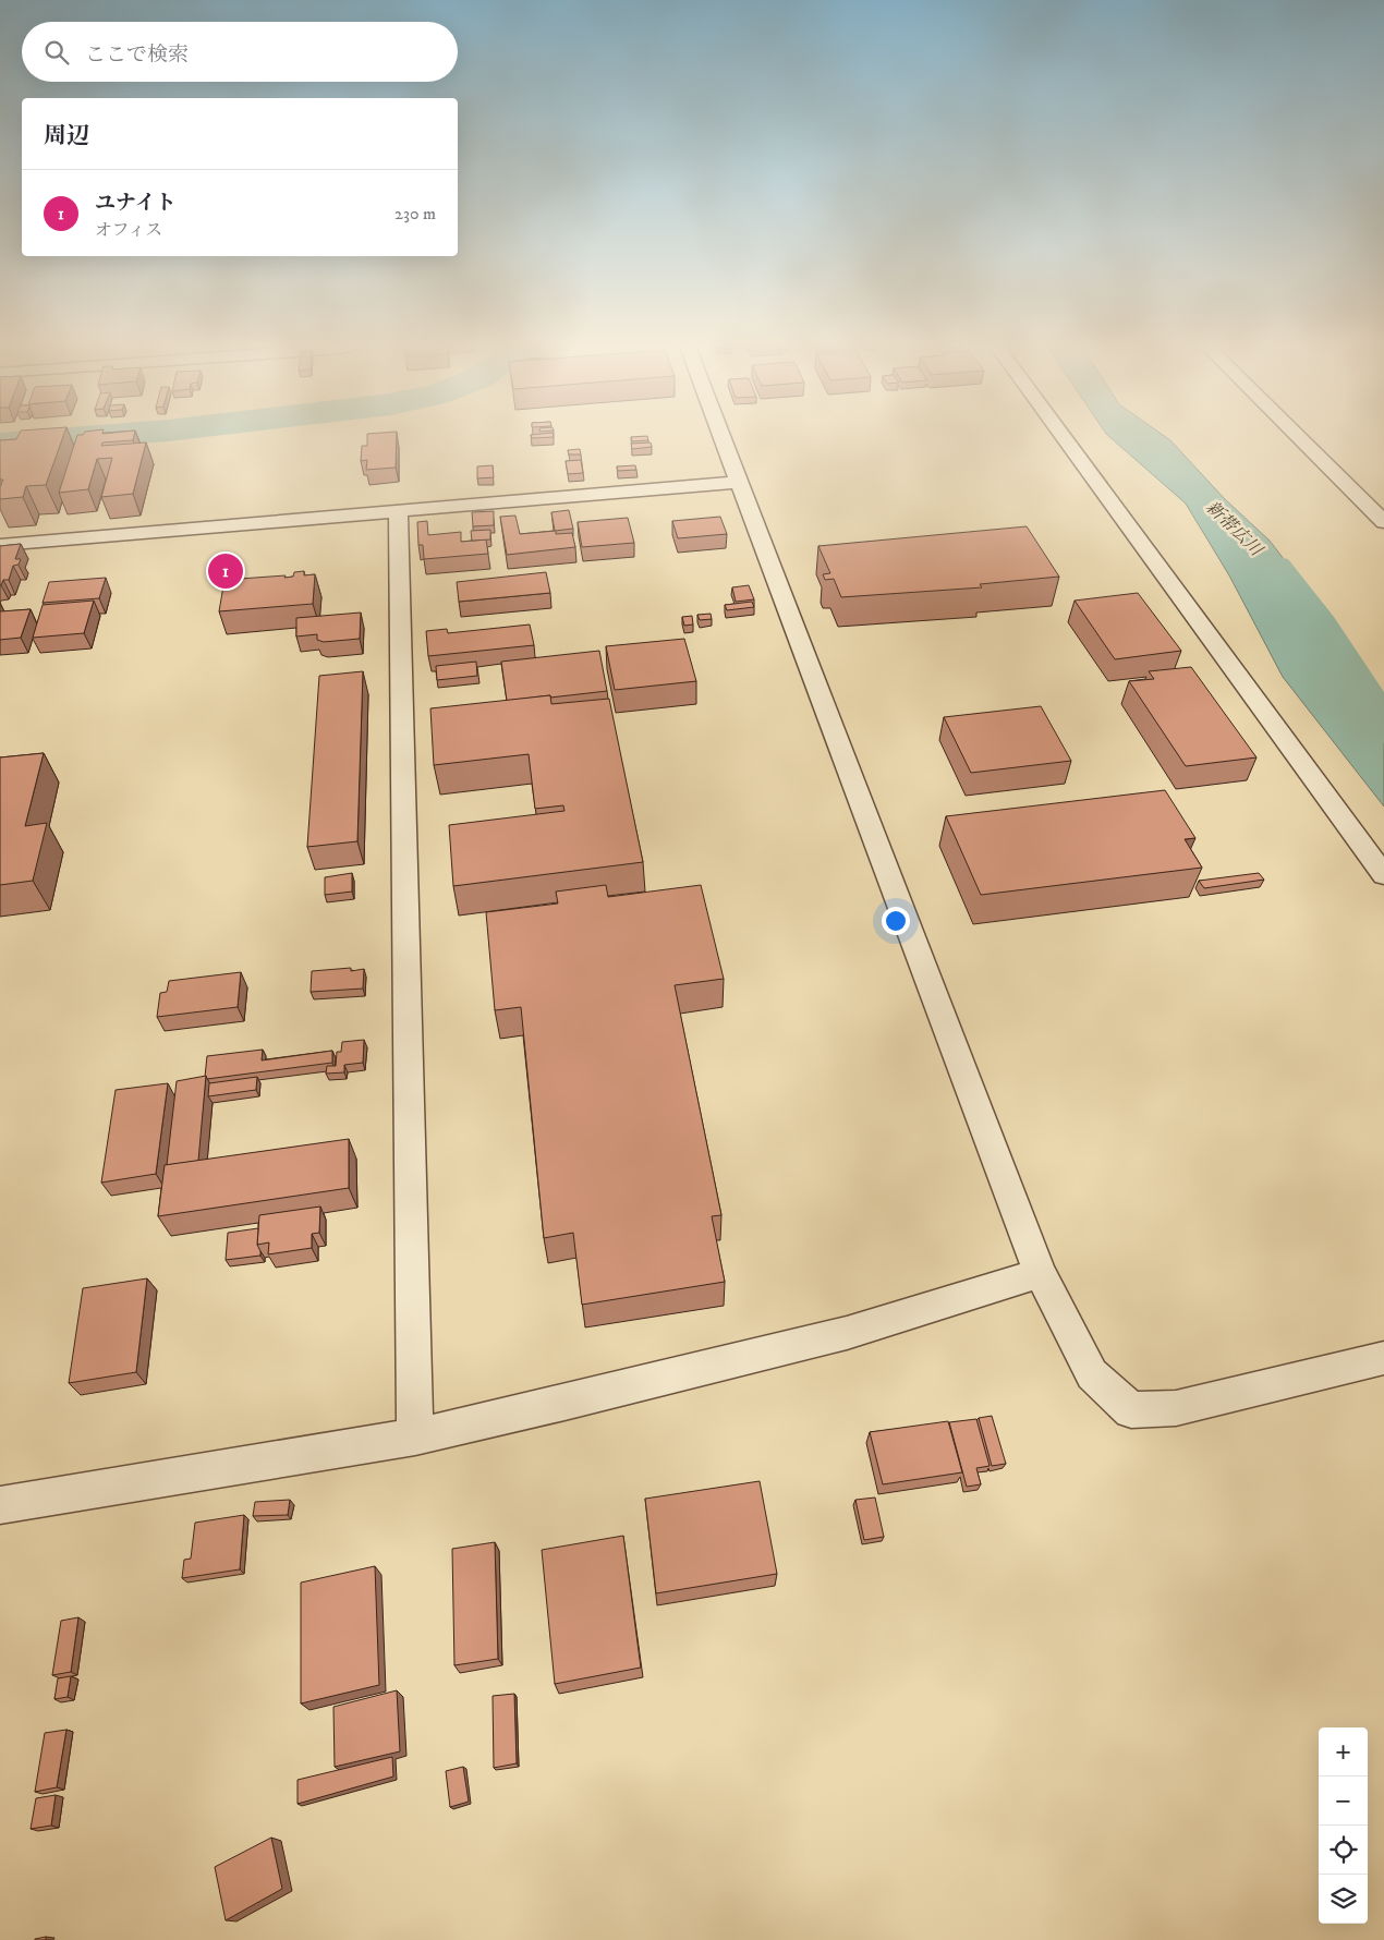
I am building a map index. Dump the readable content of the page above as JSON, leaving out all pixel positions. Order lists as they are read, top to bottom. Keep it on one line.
{"water":["新帯広川"],"page":{"search":"ここで検索","heading":"周辺","list":[{"mark":"1","name":"ユナイト","note":"オフィス","value":"230 m"}],"pins":"1","map_buttons":["+","−"]}}
